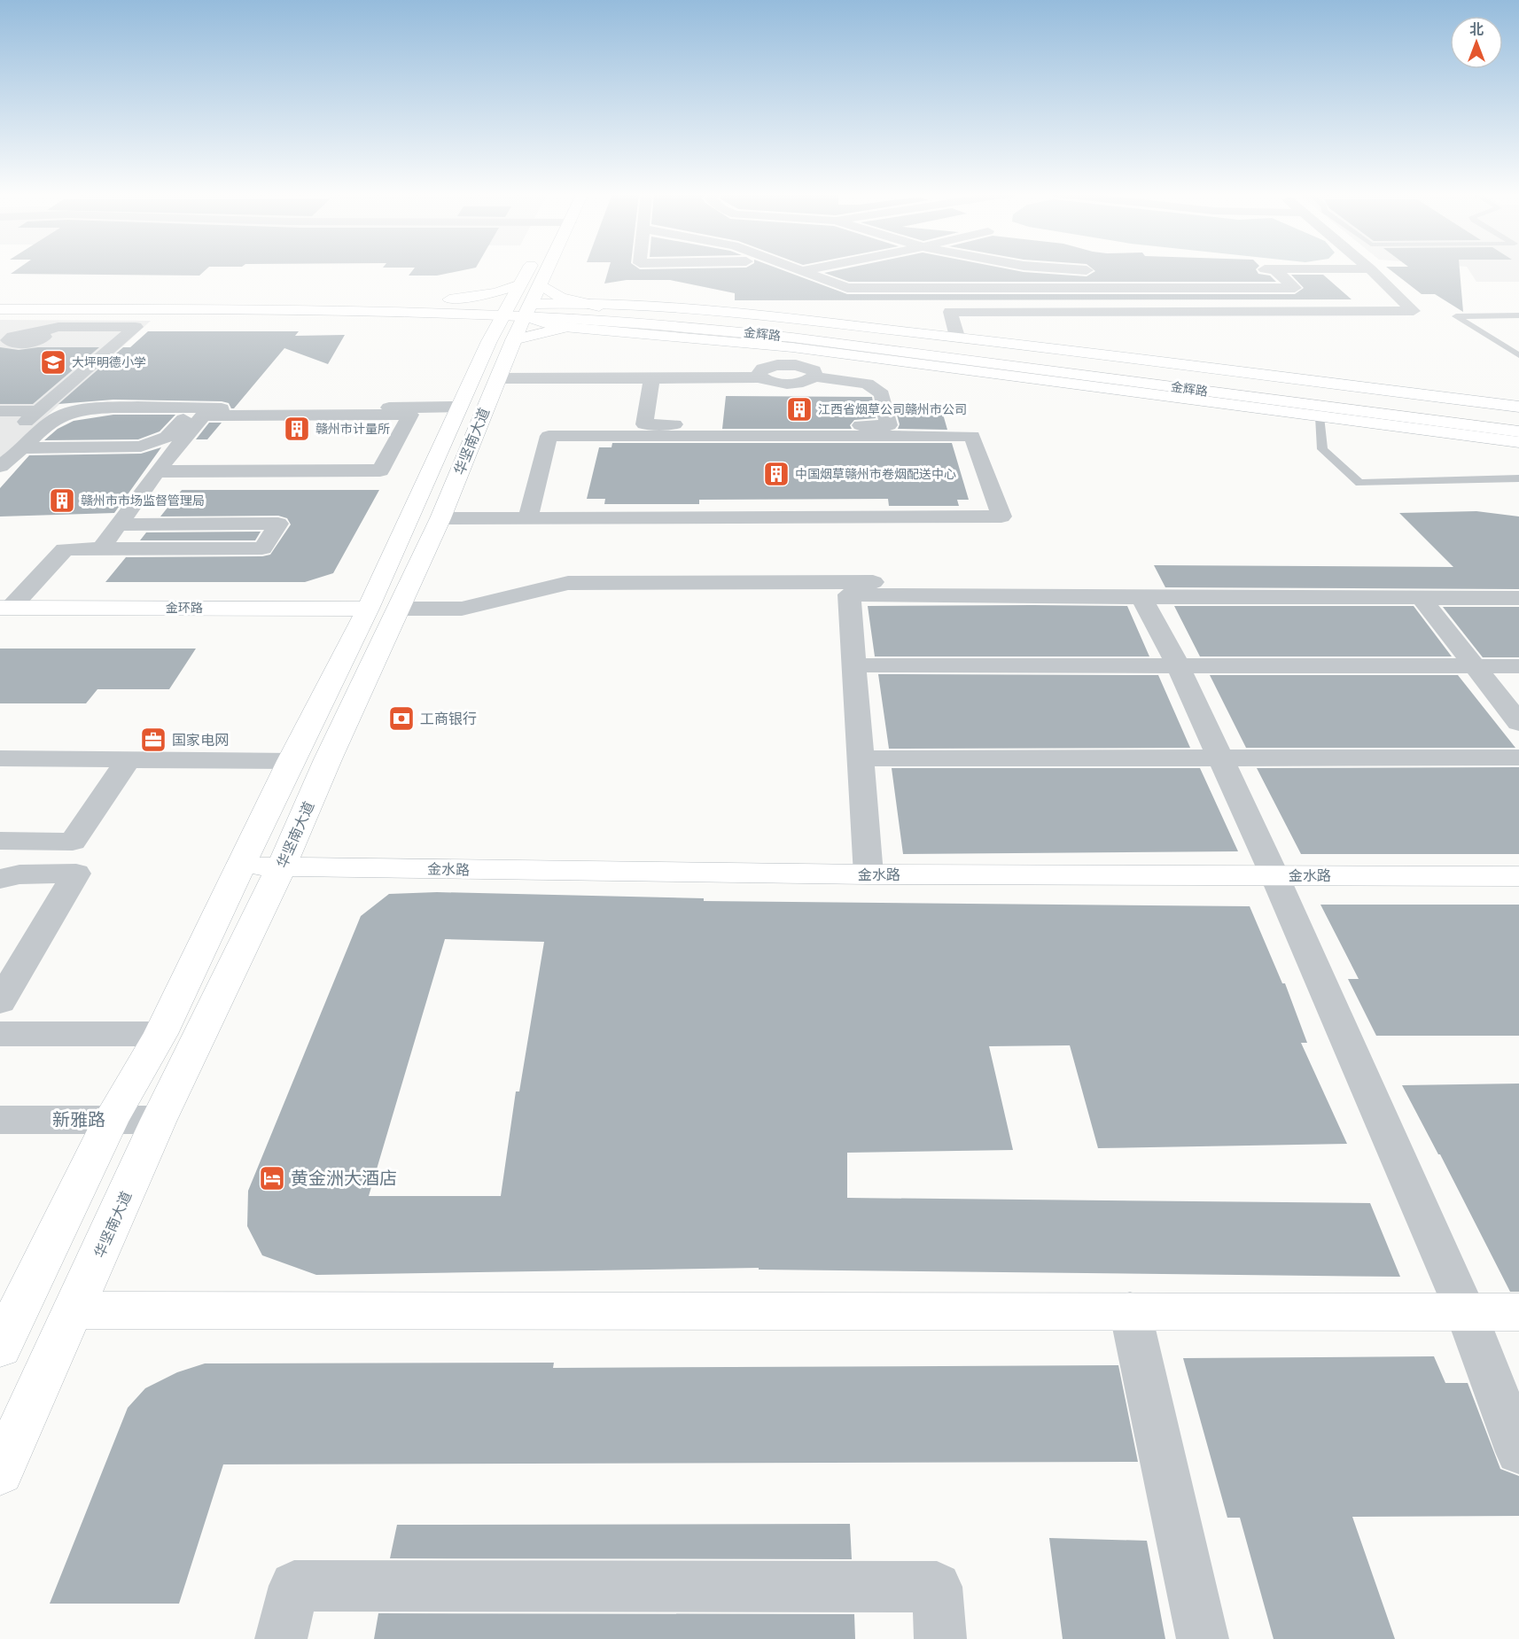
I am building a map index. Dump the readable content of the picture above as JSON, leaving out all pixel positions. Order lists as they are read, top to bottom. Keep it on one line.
{"streets":{"main road":["金辉路","华坚南大道","金环路","金水路"],"street":["新雅路"]},"crossings":[["金辉路","华坚南大道"],["华坚南大道","金环路"],["华坚南大道","金水路"],["华坚南大道","新雅路"]],"places":{"school or university":["大坪明德小学"],"building":["江西省烟草公司赣州市公司","赣州市计量所","中国烟草赣州市卷烟配送中心","赣州市市场监督管理局"],"bank":["工商银行"],"office":["国家电网"],"hotel":["黄金洲大酒店"]},"north":"top"}
